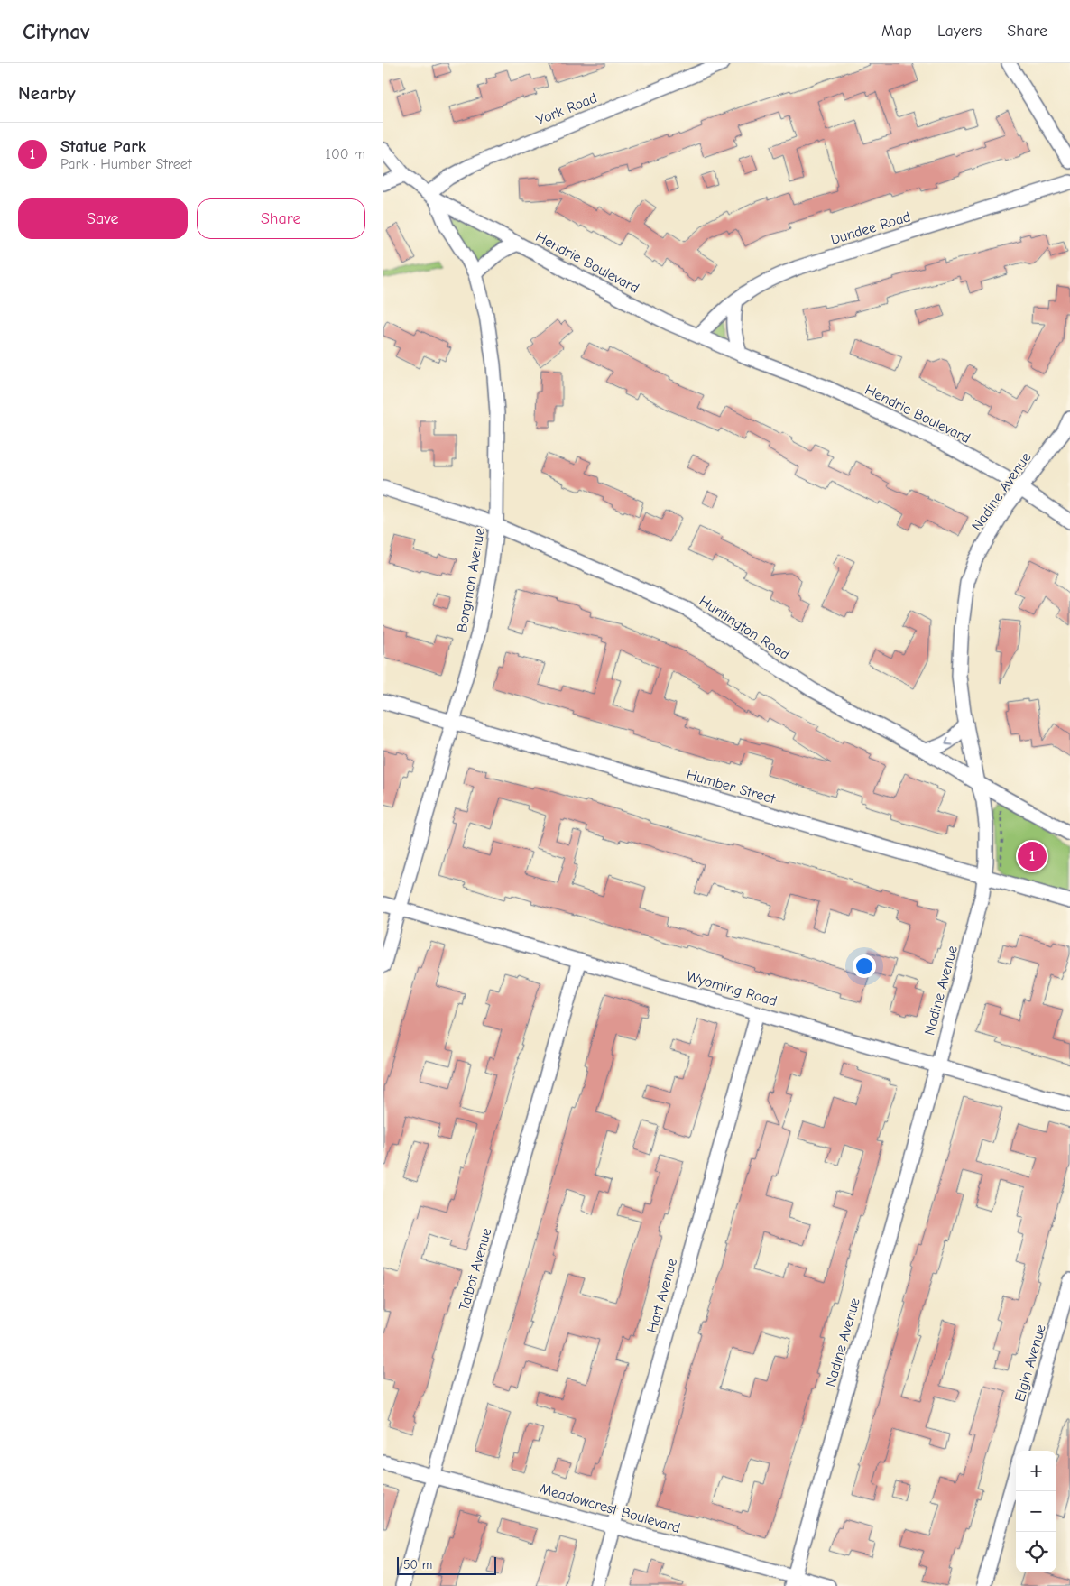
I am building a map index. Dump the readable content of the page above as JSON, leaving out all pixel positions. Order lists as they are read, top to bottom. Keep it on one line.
{"streets":{"street":["York Road","Dundee Road","Hendrie Boulevard","Nadine Avenue","Borgman Avenue","Huntington Road","Humber Street","Wyoming Road","Talbot Avenue","Hart Avenue","Elgin Avenue","Meadowcrest Boulevard"]},"crossings":[["York Road","Hendrie Boulevard"],["York Road","Borgman Avenue"],["Dundee Road","Hendrie Boulevard"],["Hendrie Boulevard","Nadine Avenue"],["Hendrie Boulevard","Borgman Avenue"],["Nadine Avenue","Huntington Road"],["Nadine Avenue","Humber Street"],["Nadine Avenue","Wyoming Road"],["Nadine Avenue","Meadowcrest Boulevard"],["Borgman Avenue","Huntington Road"],["Borgman Avenue","Humber Street"],["Borgman Avenue","Wyoming Road"],["Wyoming Road","Talbot Avenue"],["Wyoming Road","Hart Avenue"],["Talbot Avenue","Meadowcrest Boulevard"],["Hart Avenue","Meadowcrest Boulevard"]],"scale_bar":"50 m","page":{"header":"Citynav","nav":["Map","Layers","Share"],"heading":"Nearby","list":[{"mark":"1","name":"Statue Park","note":"Park · Humber Street","value":"100 m"}],"buttons":["Save","Share"],"pins":"1","map_buttons":["+","−"],"scale":"50 m"}}
